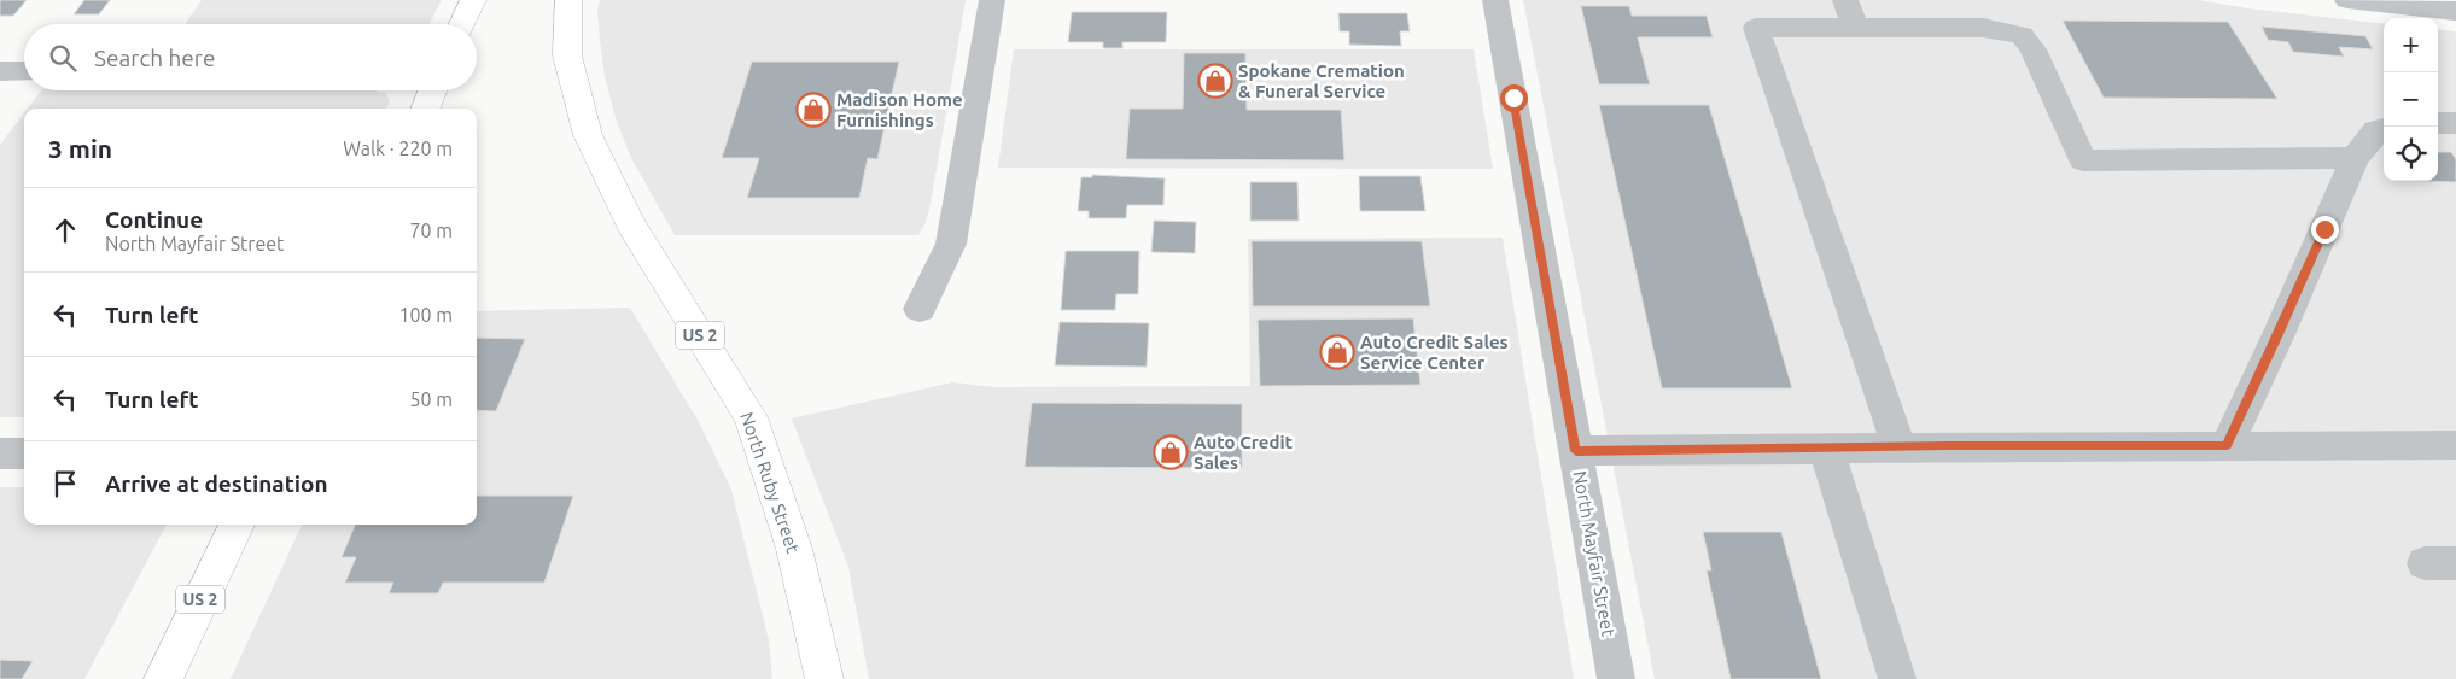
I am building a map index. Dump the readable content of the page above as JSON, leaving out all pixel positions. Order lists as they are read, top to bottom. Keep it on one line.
{"streets":{"main road":["US 2","North Ruby Street"],"street":["North Mayfair Street"]},"places":{"shop":["Spokane Cremation & Funeral Service","Madison Home Furnishings","Auto Credit Sales Service Center","Auto Credit Sales"]},"page":{"map_buttons":["+","−"],"search":"Search here","heading":["3 min","Walk · 220 m"],"list":[["Continue","North Mayfair Street","70 m"],["Turn left","100 m"],["Turn left","50 m"],"Arrive at destination"]}}
